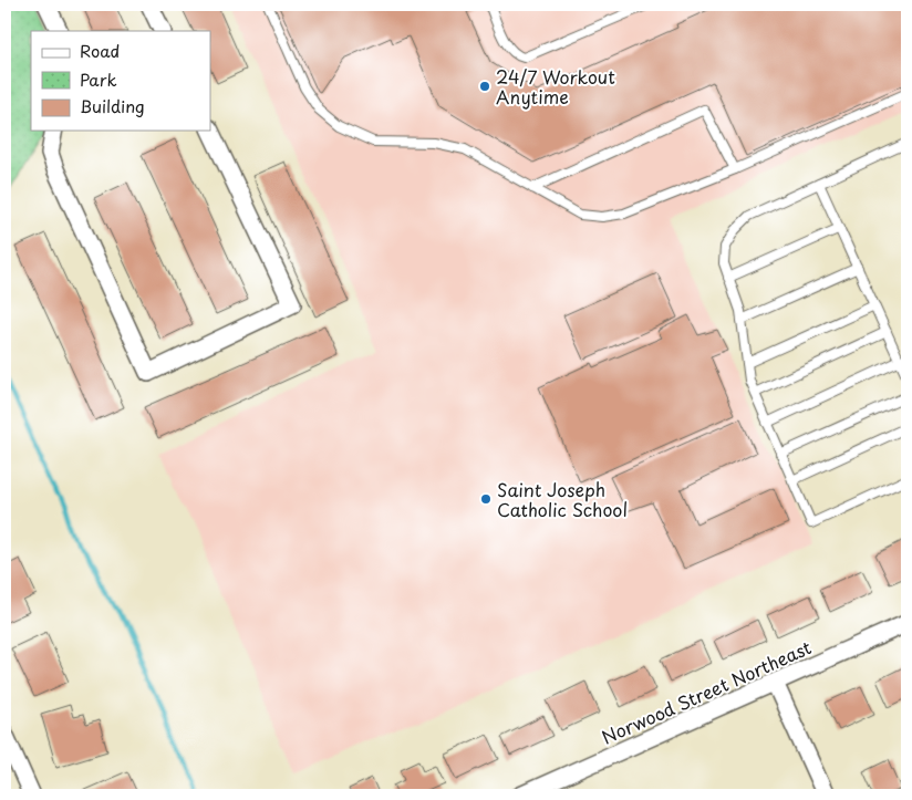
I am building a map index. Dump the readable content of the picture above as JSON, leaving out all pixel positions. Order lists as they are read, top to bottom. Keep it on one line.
{"streets":{"street":["Norwood Street Northeast"]},"places":["24/7 Workout Anytime","Saint Joseph Catholic School"],"legend":["Road","Park","Building"]}
